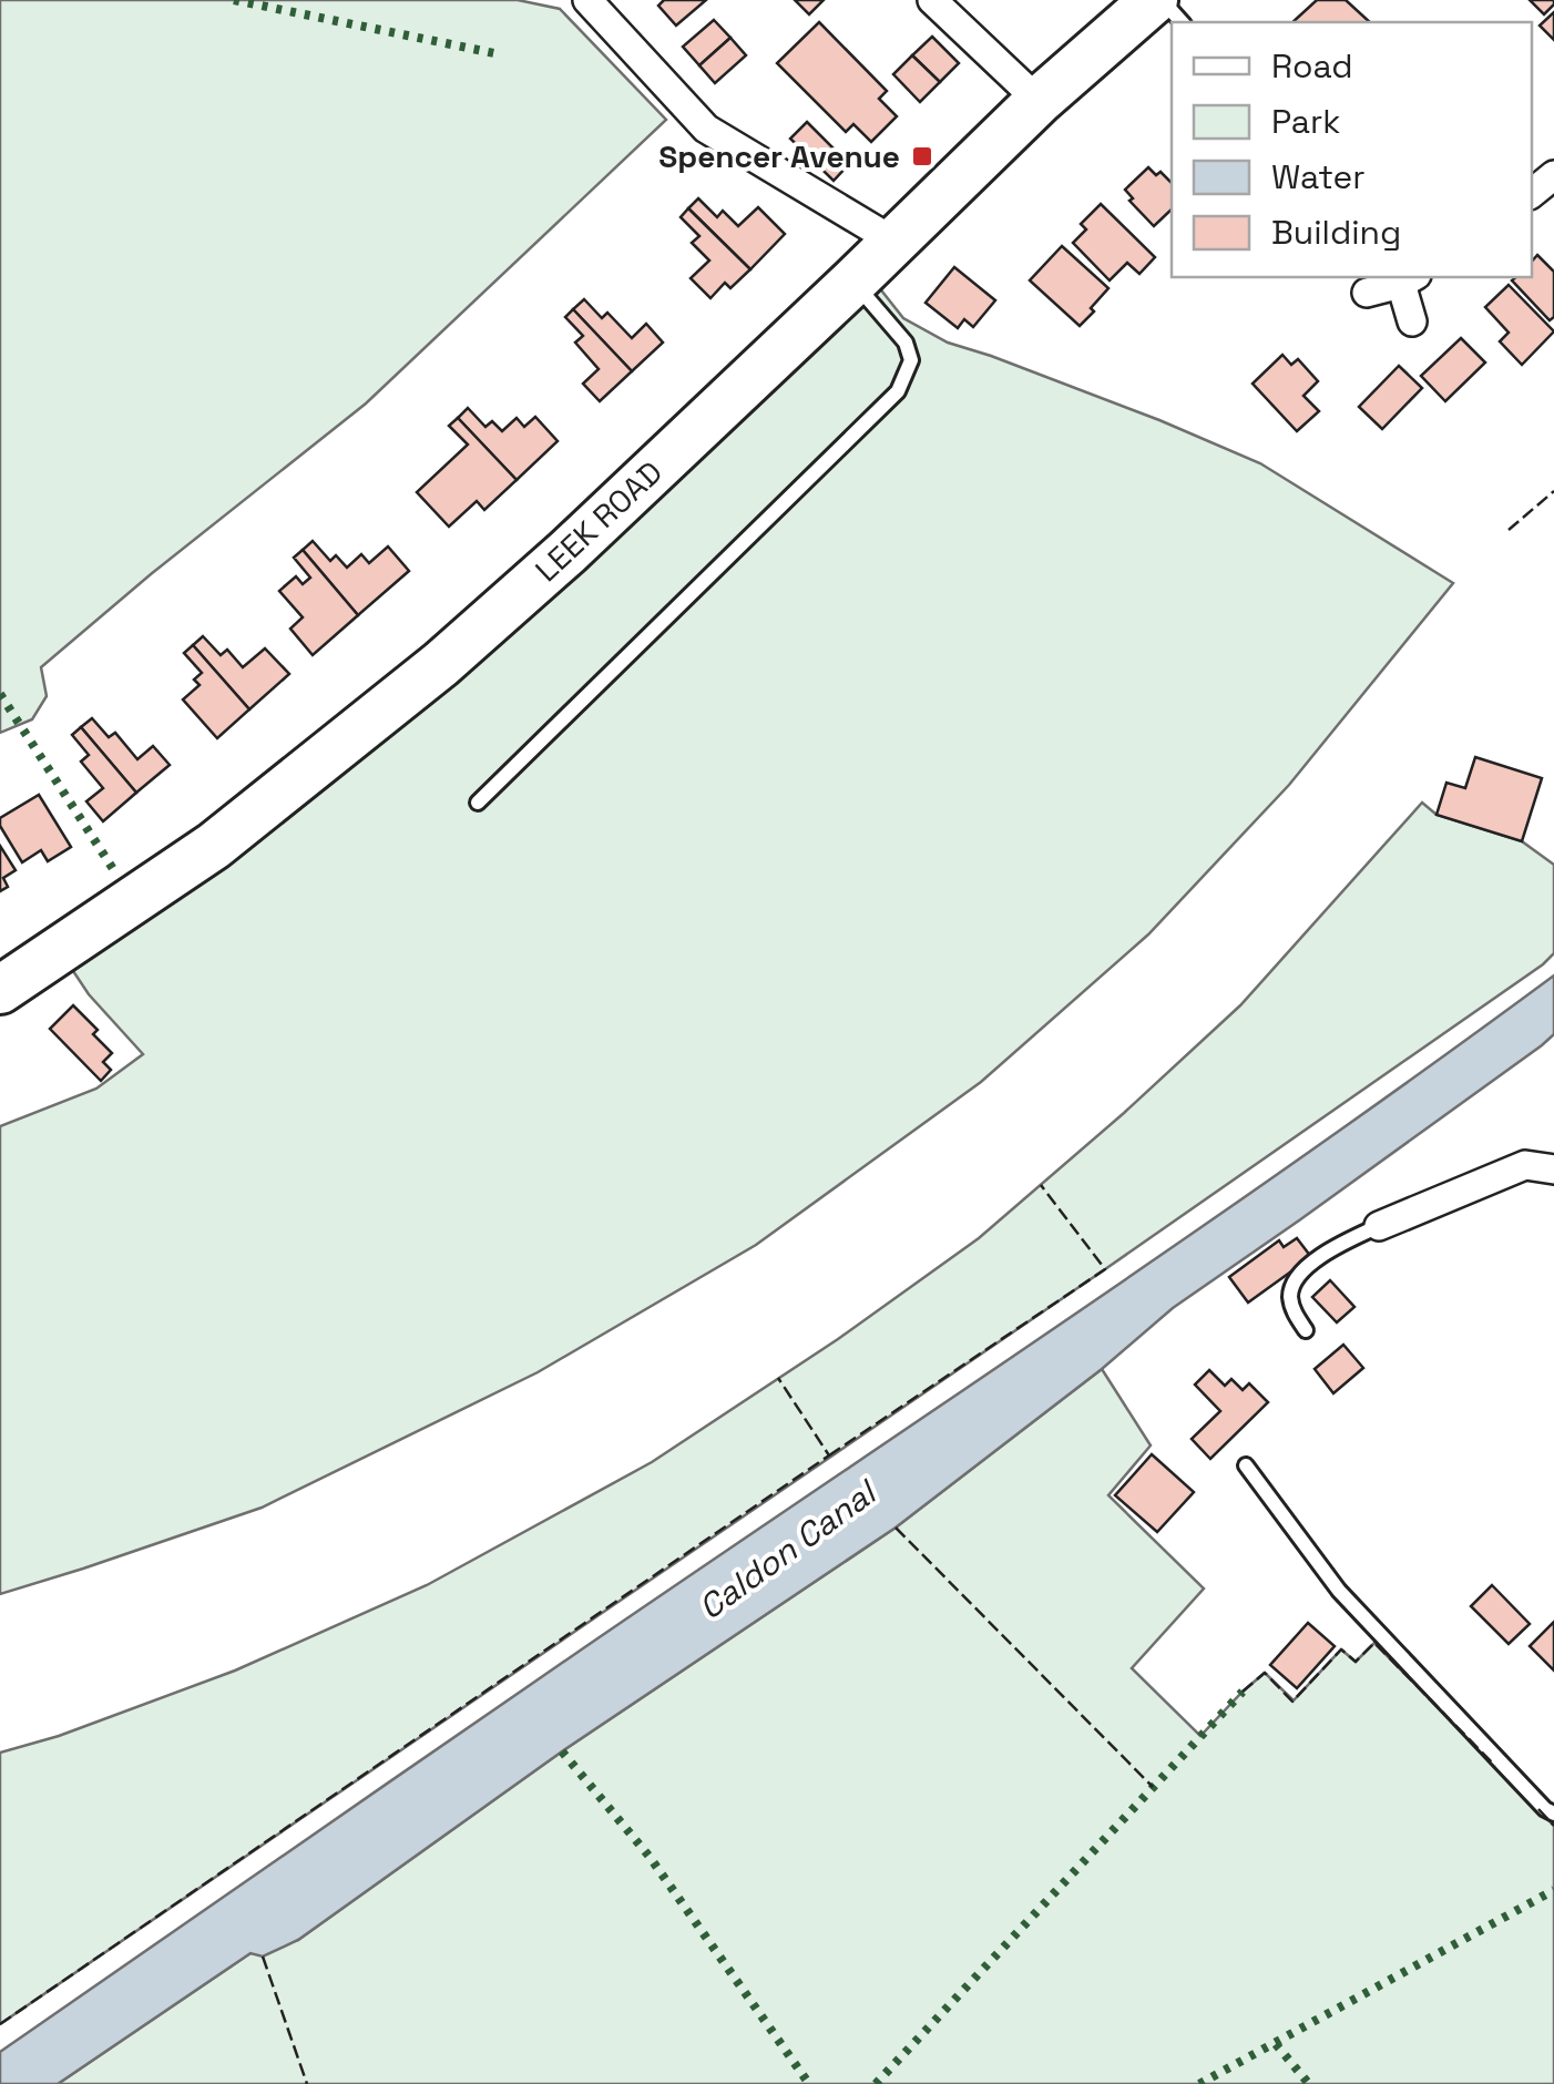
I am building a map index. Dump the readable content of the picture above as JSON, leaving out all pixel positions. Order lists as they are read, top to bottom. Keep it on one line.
{"streets":{"highway":["LEEK ROAD"]},"water":["Caldon Canal"],"places":{"transit":["Spencer Avenue"]},"legend":["Road","Park","Water","Building"]}
